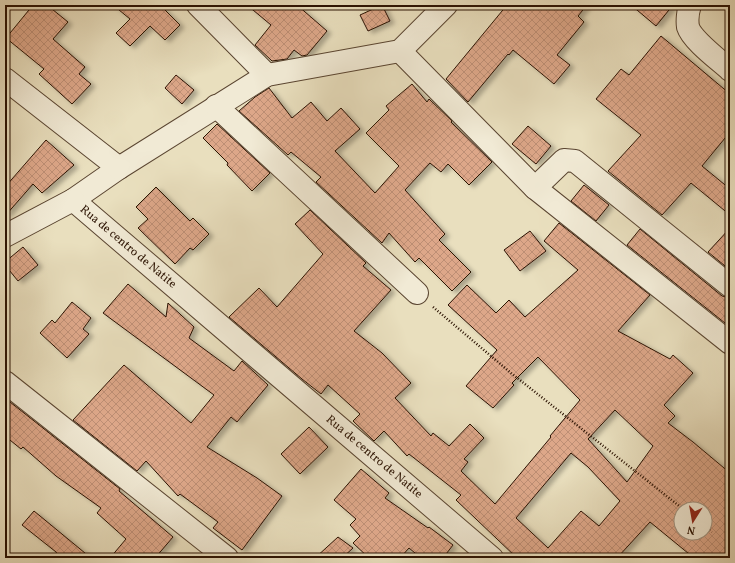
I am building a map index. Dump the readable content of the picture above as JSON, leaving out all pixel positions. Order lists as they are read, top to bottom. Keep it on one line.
{"streets":{"street":["Rua de centro de Natite"]},"north":"bottom"}
